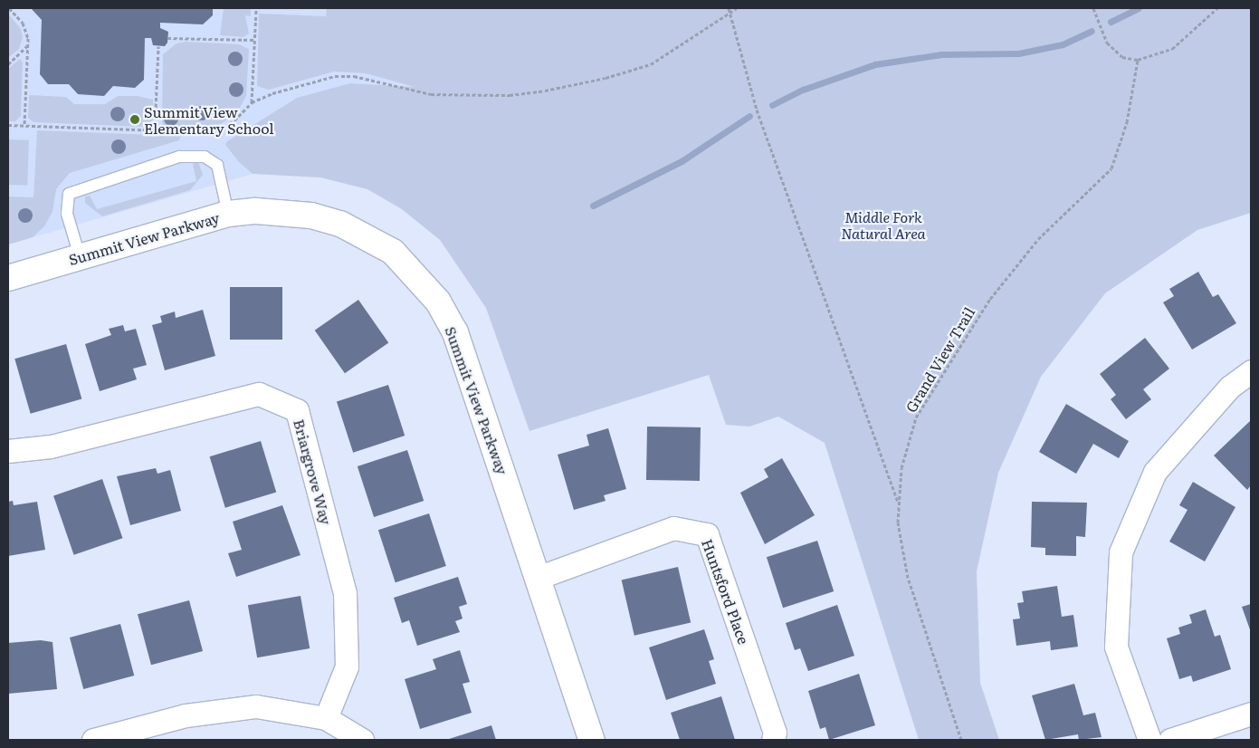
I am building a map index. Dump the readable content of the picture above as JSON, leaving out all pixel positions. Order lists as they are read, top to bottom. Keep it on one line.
{"streets":{"street":["Summit View Parkway","Briargrove Way","Huntsford Place"],"path":["Grand View Trail"]},"crossings":[["Summit View Parkway","Huntsford Place"]],"parks":["Middle Fork Natural Area"],"places":["Summit View Elementary School"]}
